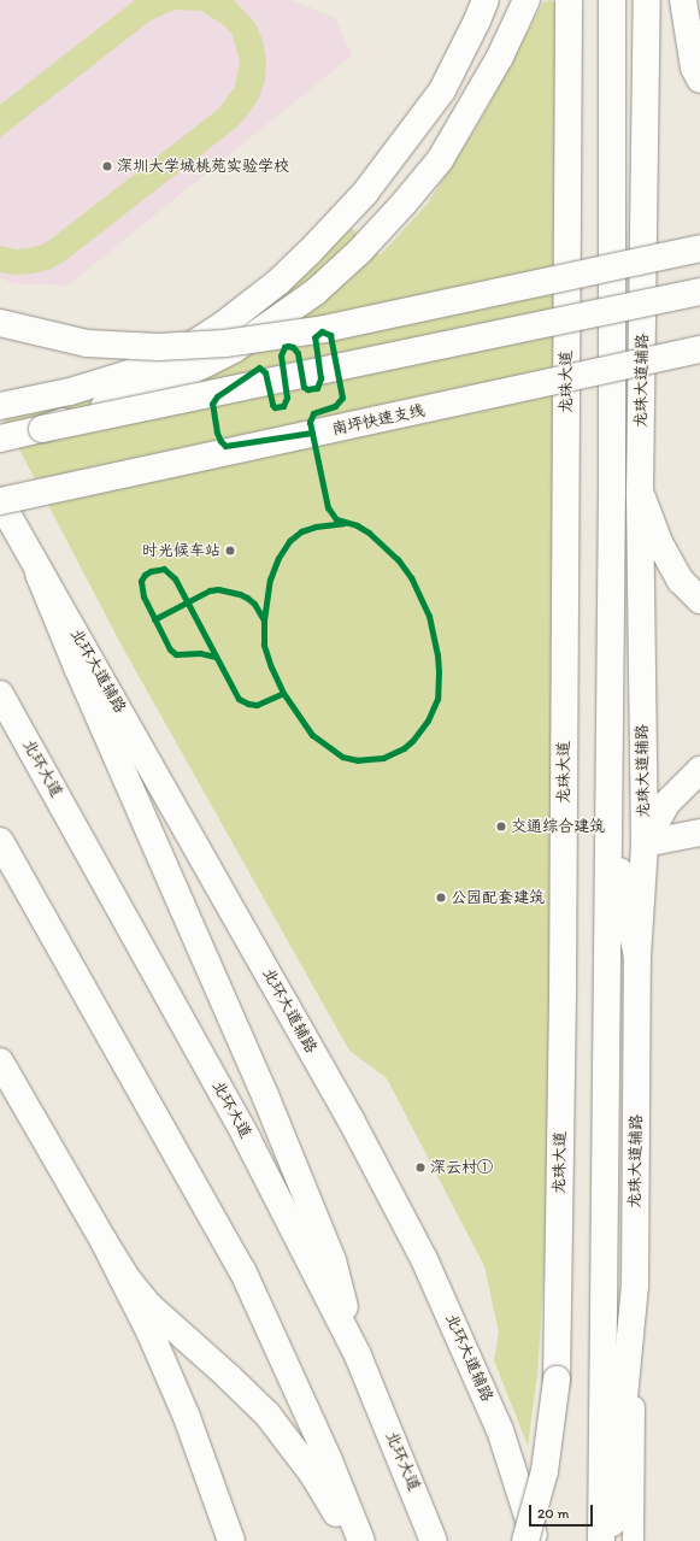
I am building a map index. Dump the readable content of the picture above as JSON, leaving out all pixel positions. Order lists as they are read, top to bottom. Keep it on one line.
{"streets":{"main road":["龙珠大道辅路","龙珠大道","南坪快速支线","北环大道辅路","北环大道"]},"crossings":[["南坪快速支线","北环大道辅路"]],"places":["深圳大学城桃苑实验学校","时光候车站","交通综合建筑","公园配套建筑","深云村①"],"scale_bar":"20 m"}
